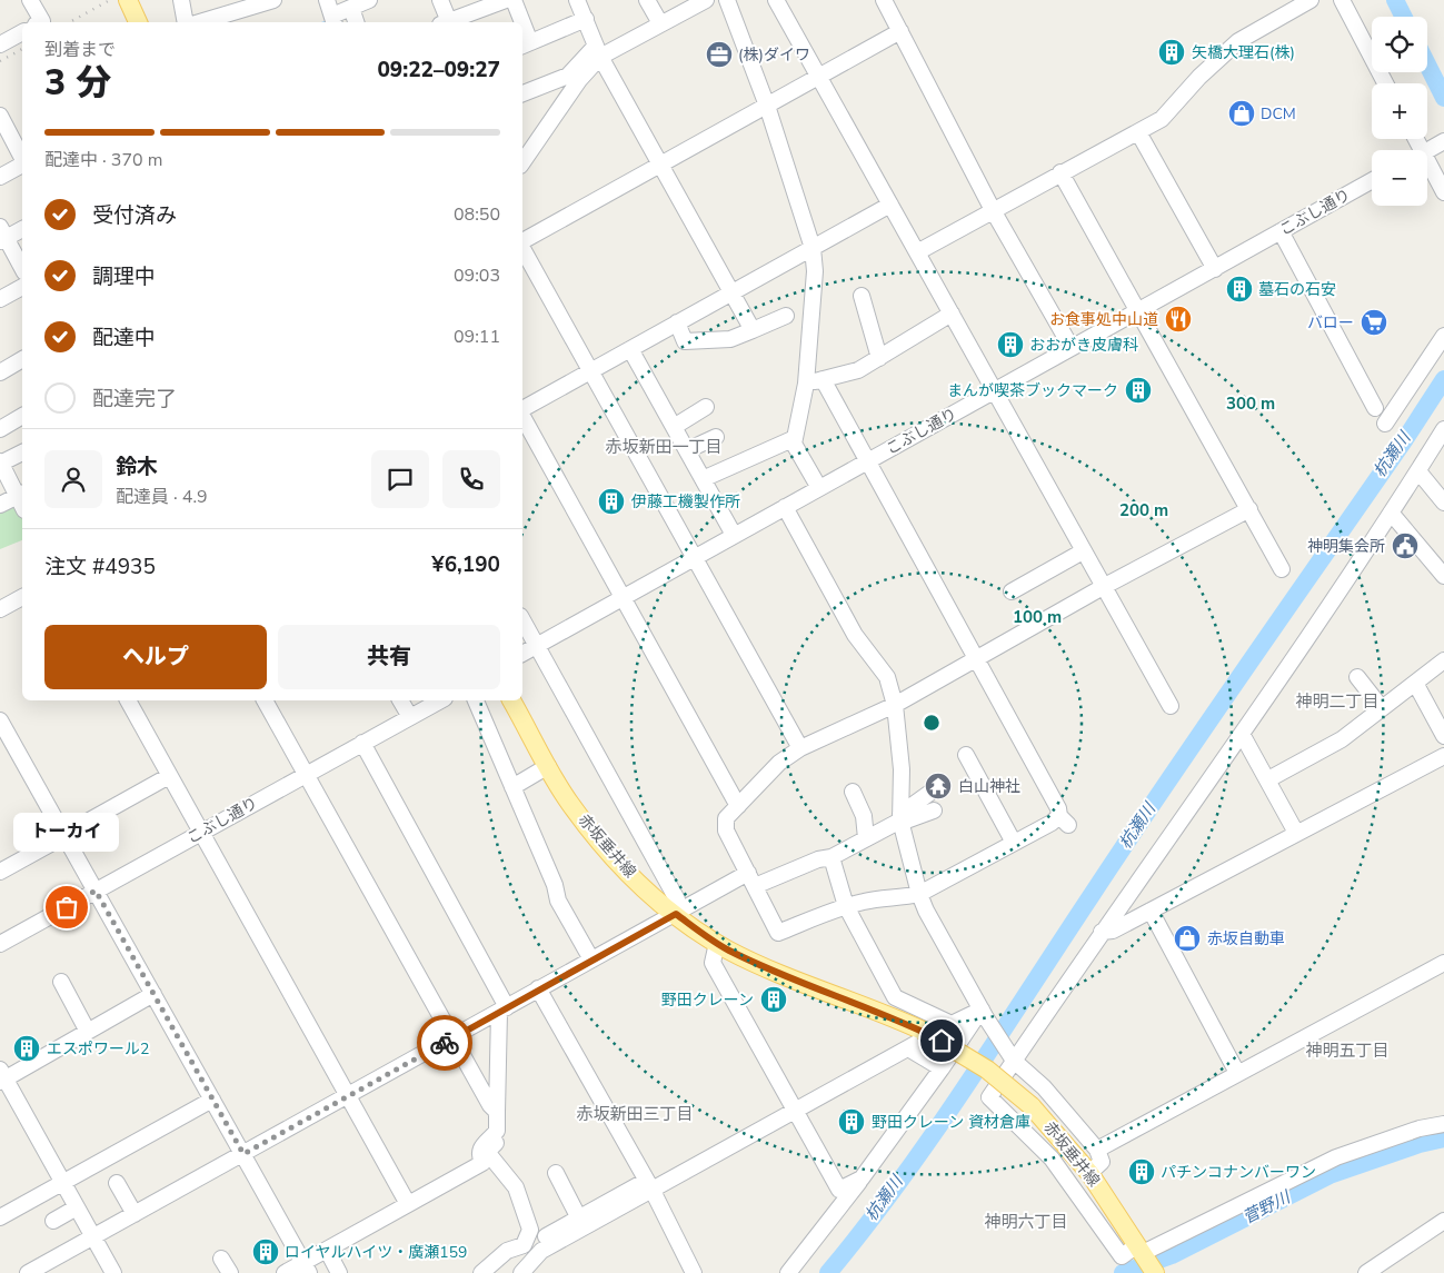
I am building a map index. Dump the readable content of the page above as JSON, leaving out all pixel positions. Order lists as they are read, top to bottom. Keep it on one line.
{"streets":{"main road":["赤坂垂井線"],"street":["こぶし通り"]},"districts":["赤坂新田一丁目","神明二丁目","神明五丁目","赤坂新田三丁目","神明六丁目"],"water":["杭瀬川","菅野川"],"places":{"building":["矢橋大理石(株)","墓石の石安","おおがき皮膚科","まんが喫茶ブックマーク","伊藤工機製作所","野田クレーン","エスポワール2","野田クレーン 資材倉庫","パチンコナンバーワン","ロイヤルハイツ・廣瀬159"],"office":["(株)ダイワ"],"shop":["DCM","赤坂自動車"],"restaurant":["お食事処中山道"],"supermarket":["バロー"],"public building":["神明集会所"],"temple":["白山神社"],"other":["トーカイ"]},"page":{"map_buttons":["+","−"],"heading":["3 分","到着まで","09:22–09:27"],"panel":["鈴木","配達員 · 4.9","注文 #4935","¥6,190"],"bar":"配達中 · 370 m","list":[["受付済み","08:50"],["調理中","09:03"],["配達中","09:11"],"配達完了"],"buttons":["ヘルプ","共有"],"bubble":"トーカイ"},"rings":["300 m","200 m","100 m"]}
